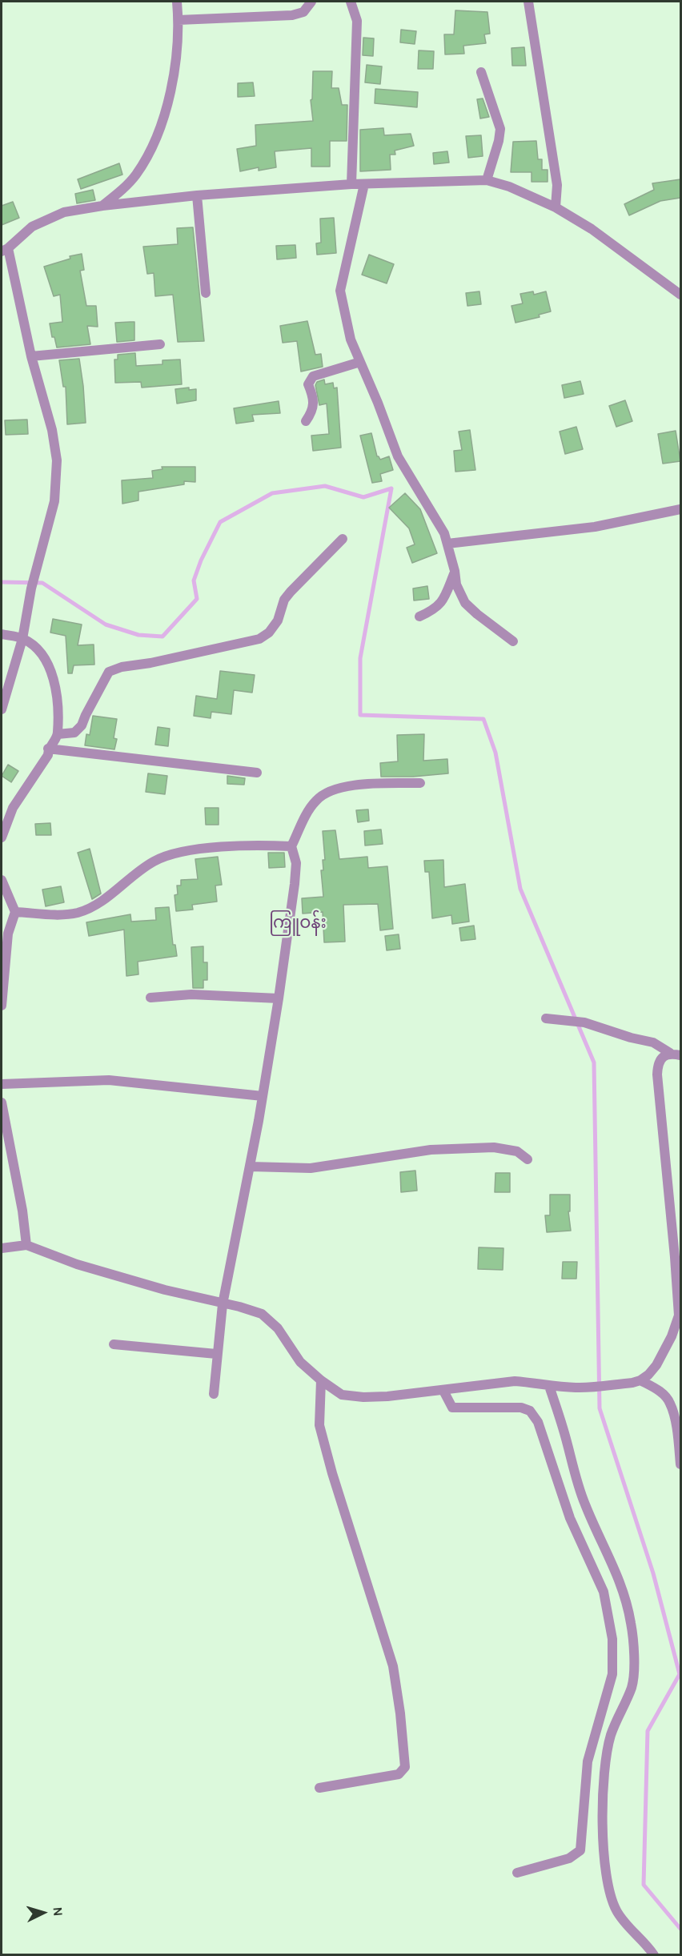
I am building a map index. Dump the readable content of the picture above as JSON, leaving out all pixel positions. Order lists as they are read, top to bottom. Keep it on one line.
{"districts":["ကြူဝန်း"],"north":"right"}
